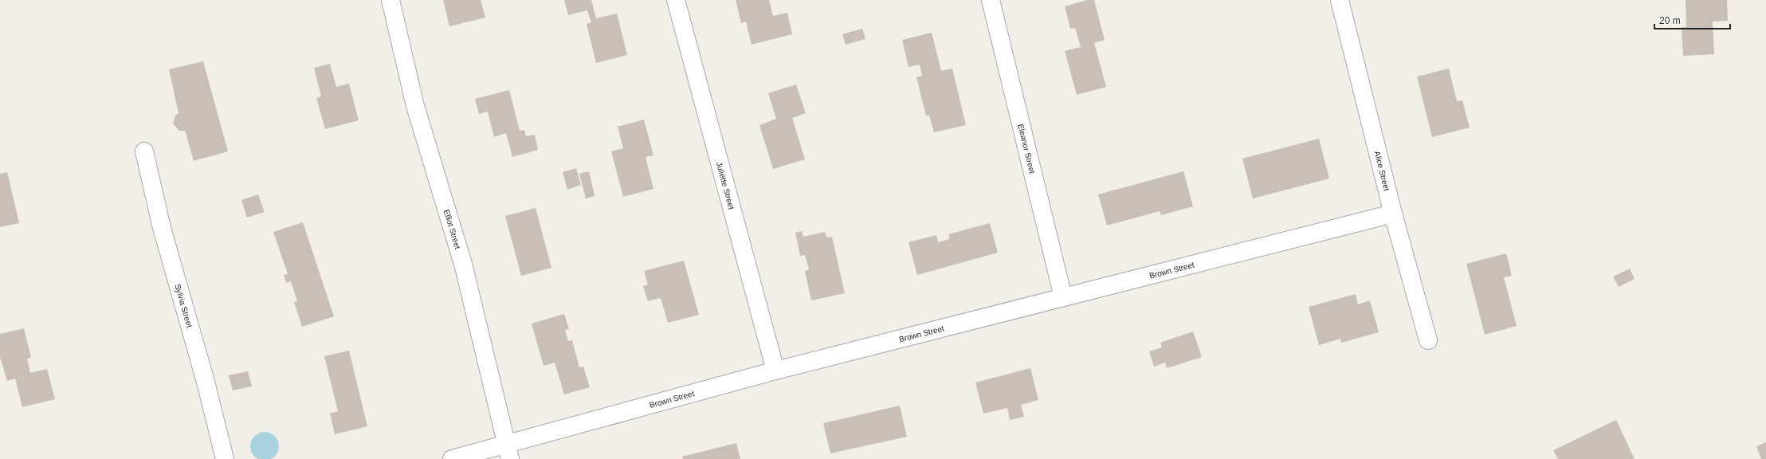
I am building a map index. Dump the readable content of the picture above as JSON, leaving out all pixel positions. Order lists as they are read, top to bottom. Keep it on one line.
{"streets":{"street":["Eleanor Street","Alice Street","Juliette Street","Elliot Street","Brown Street","Sylvia Street"]},"crossings":[["Eleanor Street","Brown Street"],["Alice Street","Brown Street"],["Juliette Street","Brown Street"],["Elliot Street","Brown Street"]],"scale_bar":"20 m"}
